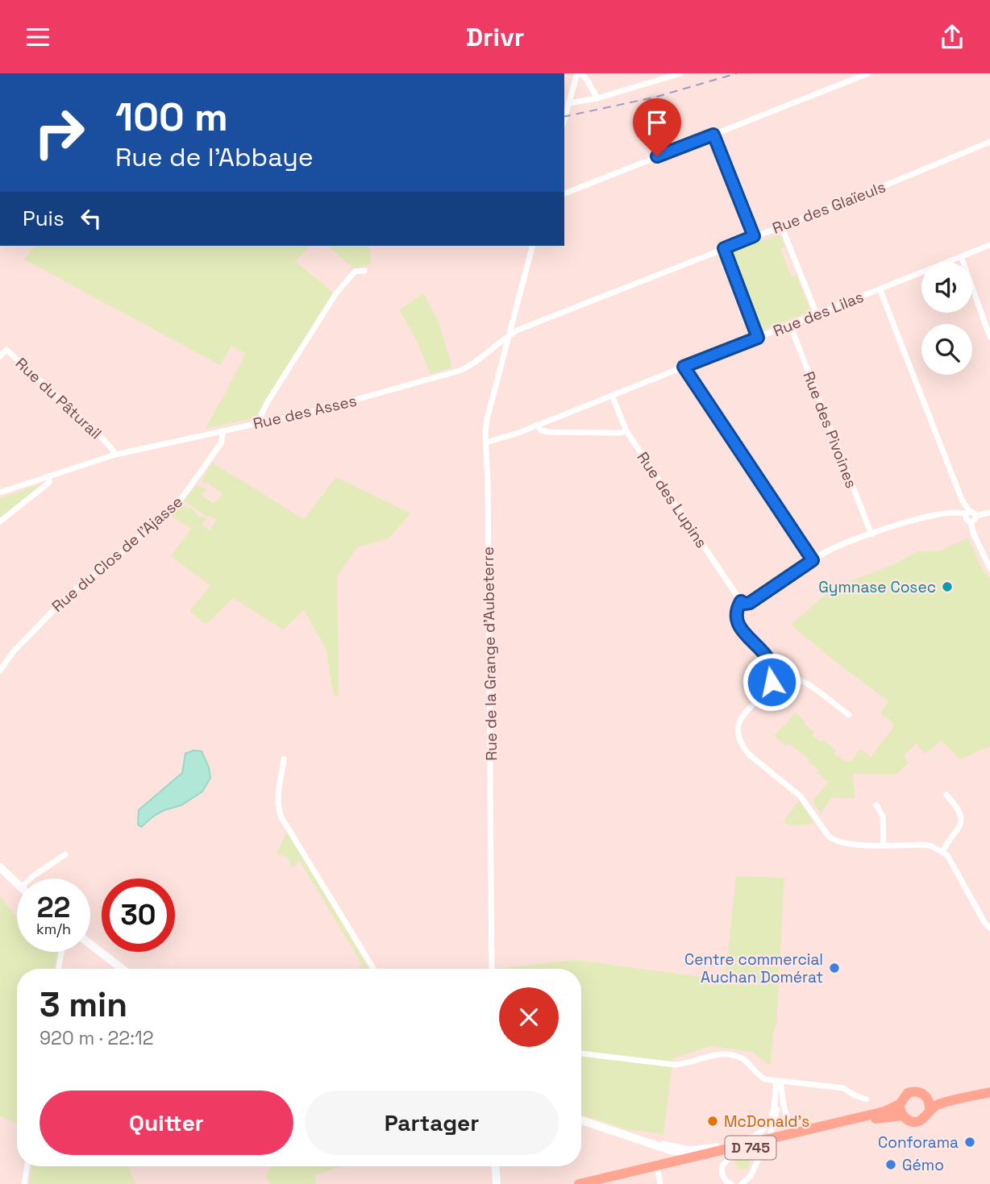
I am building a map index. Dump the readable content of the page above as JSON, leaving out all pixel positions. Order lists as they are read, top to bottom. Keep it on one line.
{"streets":{"main road":["D 745"],"street":["Rue des Glaïeuls","Rue des Lilas","Rue du Pâturail","Rue des Asses","Rue des Pivoines","Rue des Lupins","Rue du Clos de l'Ajasse","Rue de la Grange d'Aubeterre"]},"crossings":[["Rue des Glaïeuls","Rue des Asses"],["Rue des Glaïeuls","Rue de la Grange d'Aubeterre"],["Rue des Lilas","Rue des Pivoines"],["Rue des Lilas","Rue des Lupins"],["Rue des Lilas","Rue de la Grange d'Aubeterre"],["Rue du Pâturail","Rue des Asses"],["Rue des Asses","Rue du Clos de l'Ajasse"],["Rue des Asses","Rue de la Grange d'Aubeterre"]],"places":["Gymnase Cosec","Centre commercial Auchan Domérat","McDonald's","Conforama","Gémo"],"page":{"header":"Drivr","turn":["100 m","Rue de l'Abbaye"],"then":"Puis","speed":"22 km/h","limit":"30","heading":["3 min","920 m · 22:12"],"buttons":["Quitter","Partager"]}}
